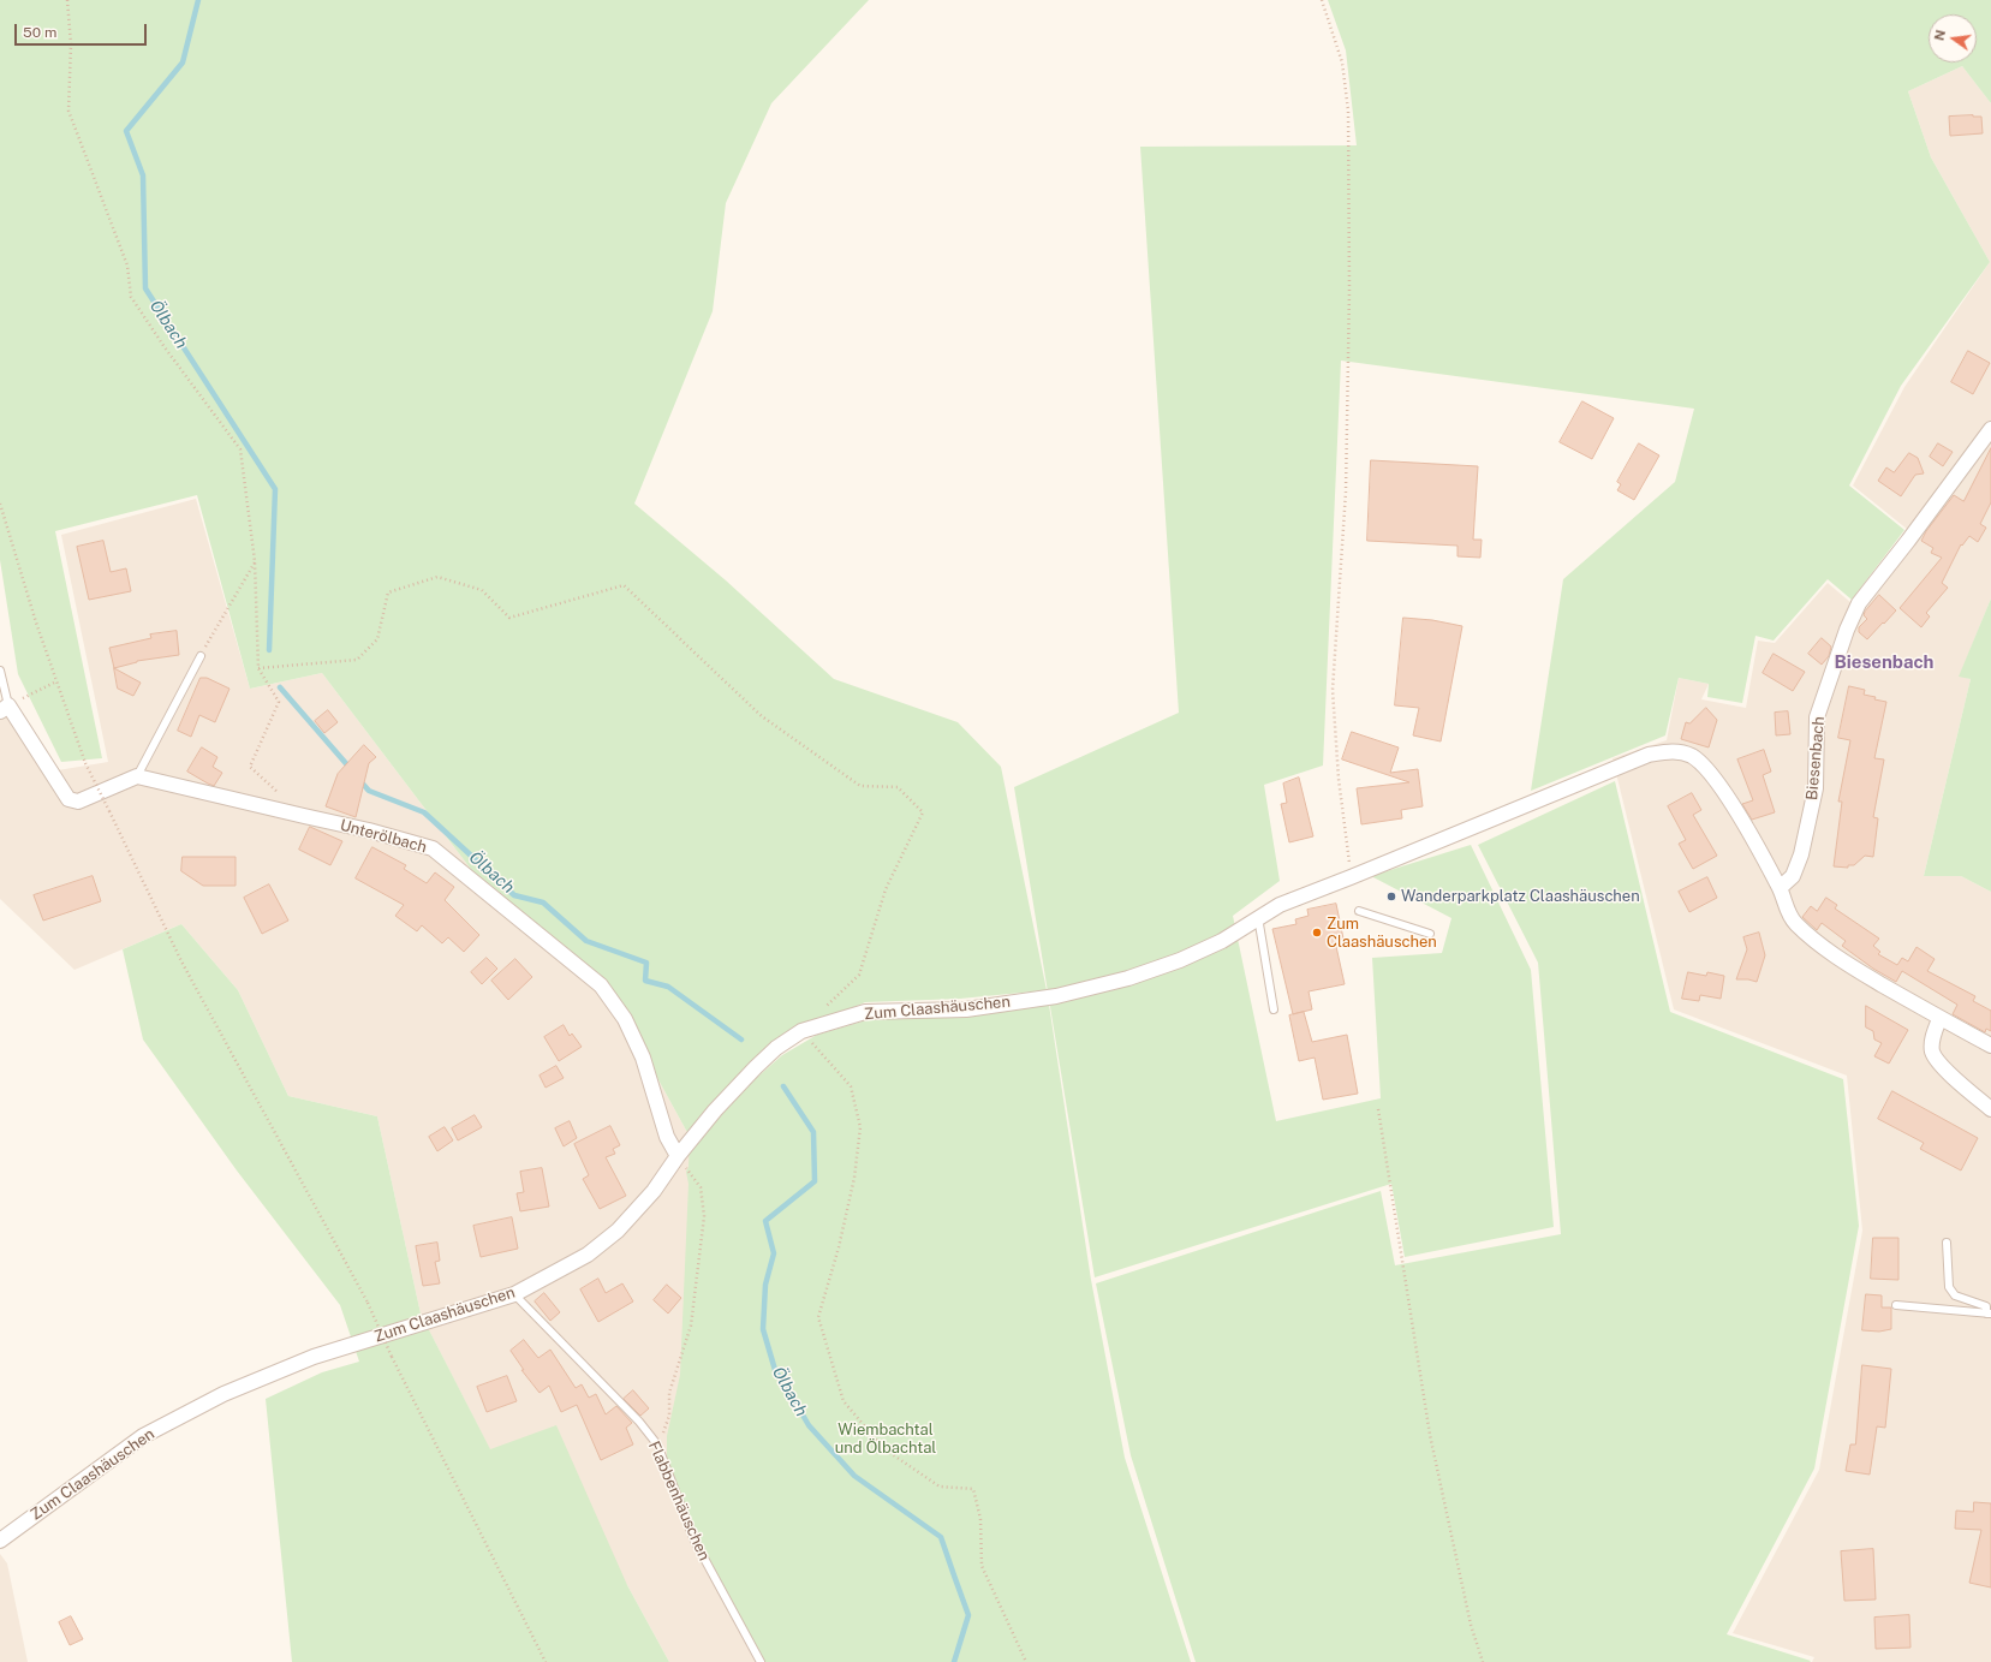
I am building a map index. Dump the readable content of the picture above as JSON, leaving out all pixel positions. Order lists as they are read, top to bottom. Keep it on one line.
{"streets":{"street":["Biesenbach","Unterölbach","Zum Claashäuschen"],"lane":["Flabbenhäuschen"]},"crossings":[["Biesenbach","Zum Claashäuschen"],["Unterölbach","Zum Claashäuschen"],["Zum Claashäuschen","Flabbenhäuschen"]],"districts":["Biesenbach"],"water":["Ölbach"],"parks":["Wiembachtal und Ölbachtal"],"places":["Wanderparkplatz Claashäuschen","Zum Claashäuschen"],"scale_bar":"50 m","north":"left"}
